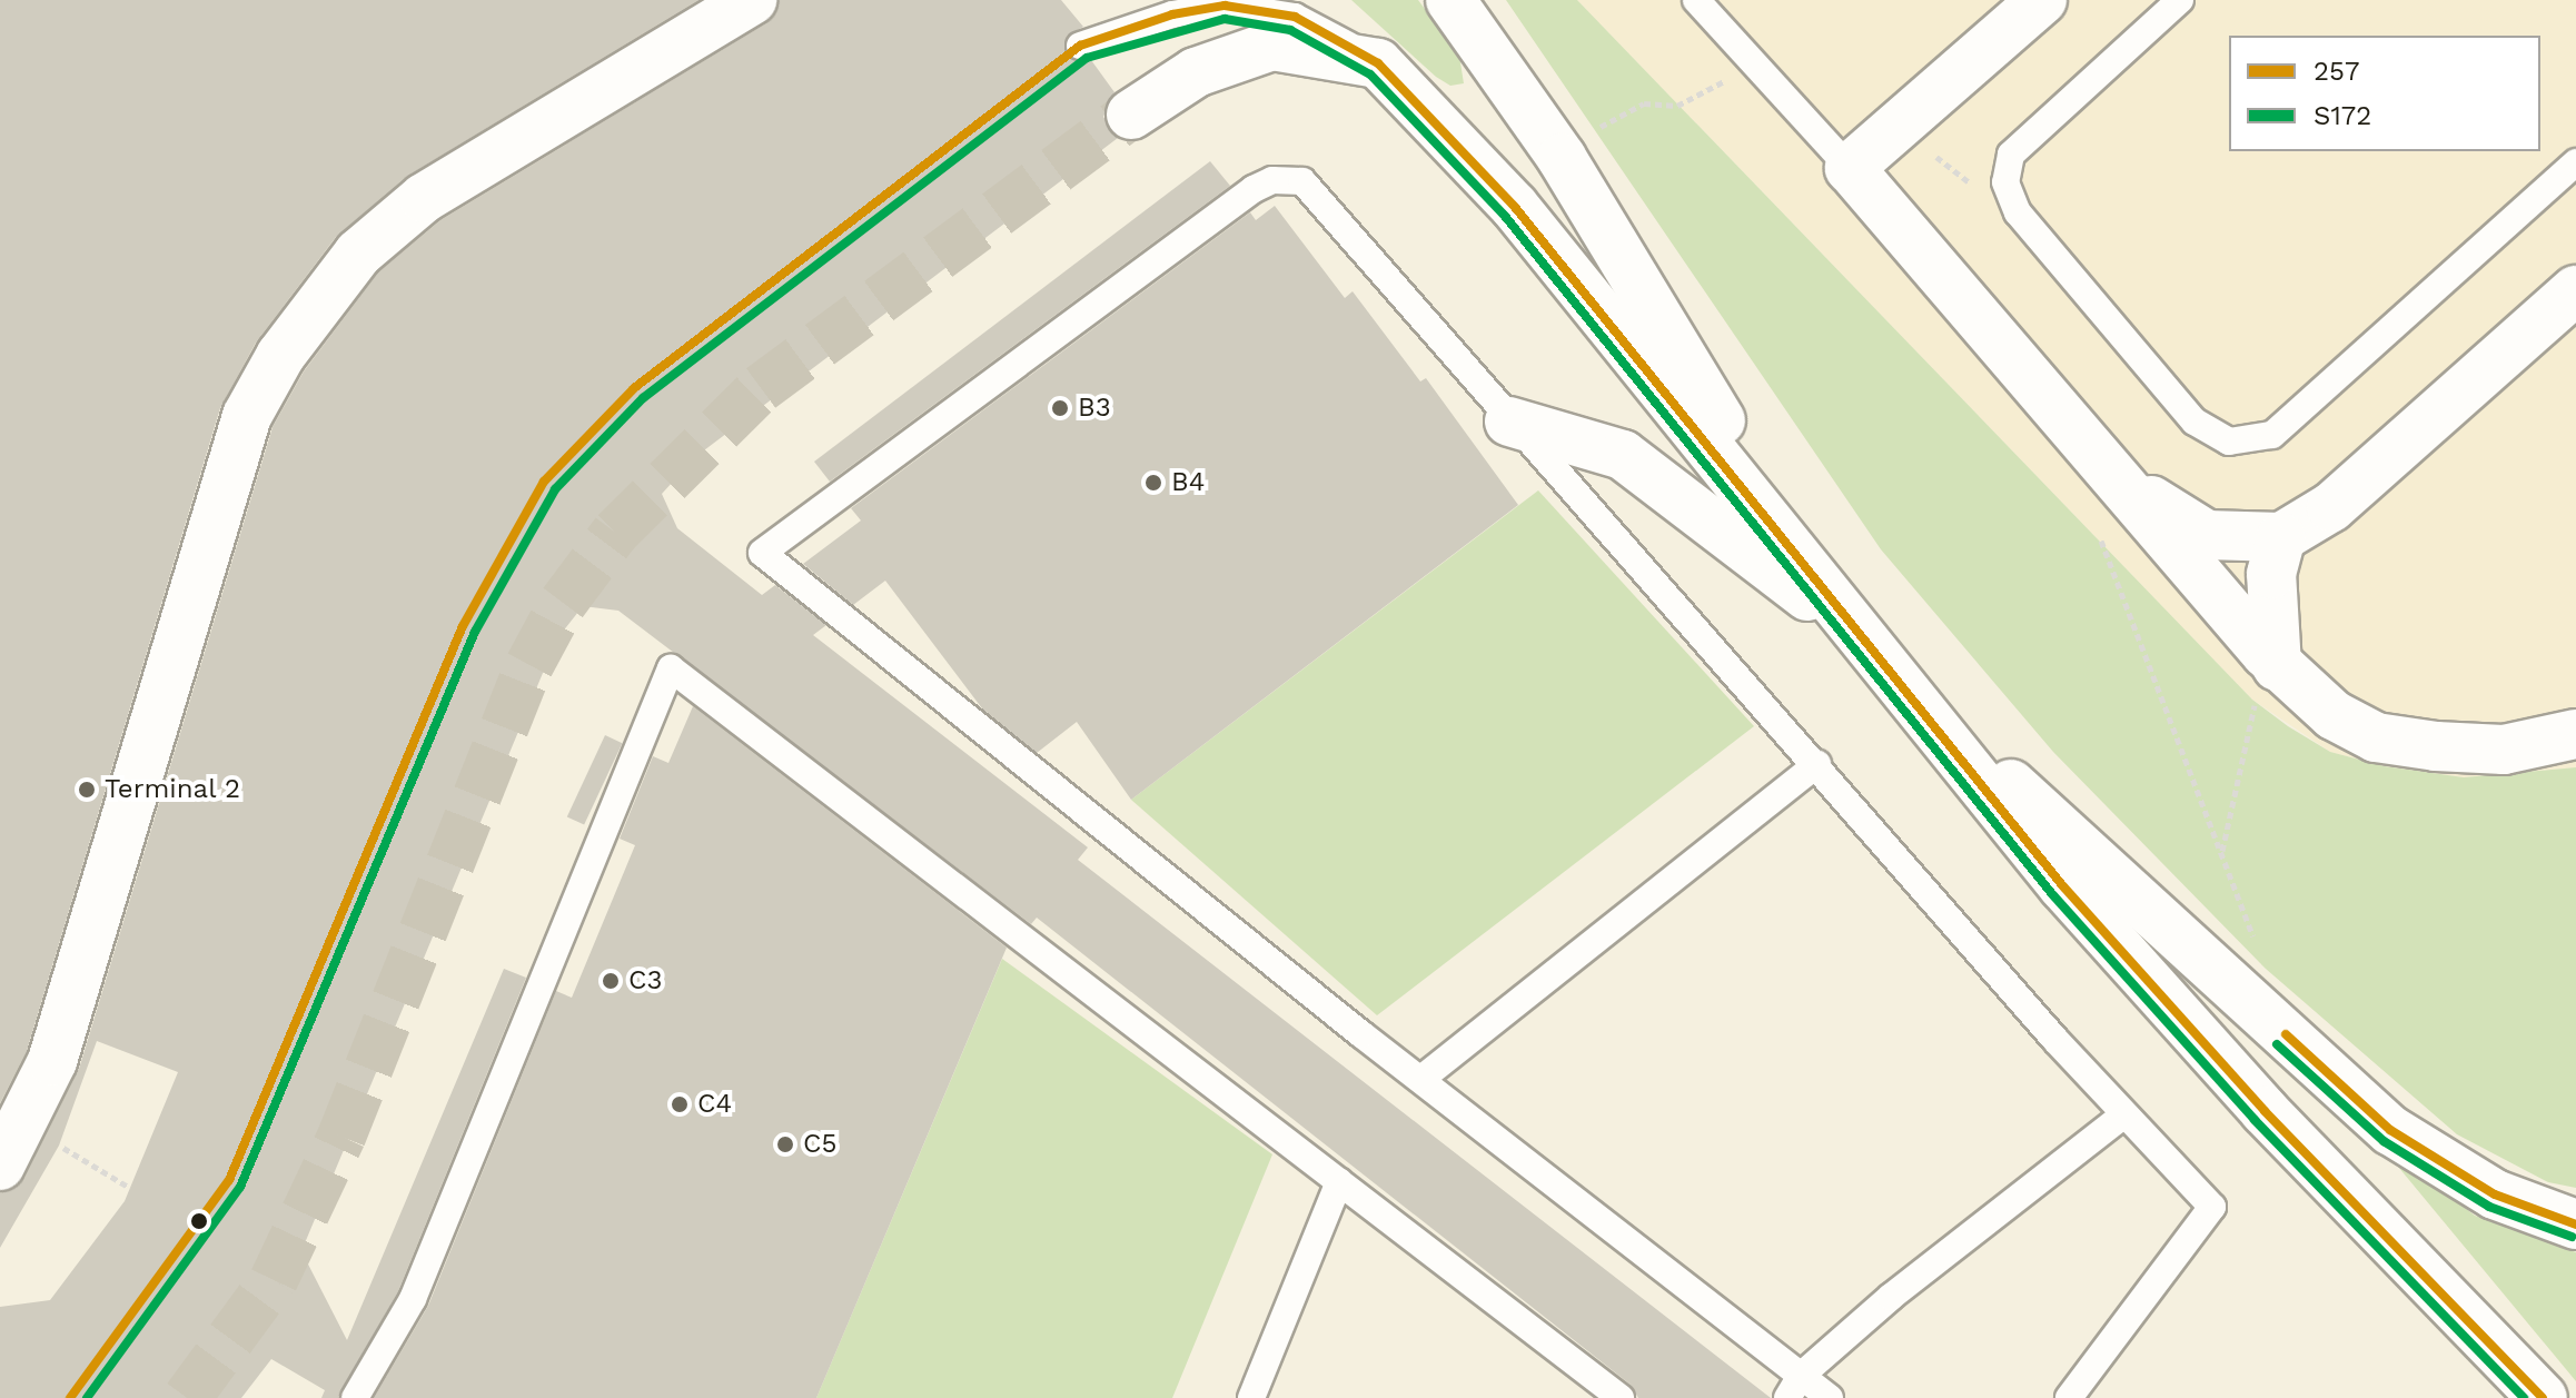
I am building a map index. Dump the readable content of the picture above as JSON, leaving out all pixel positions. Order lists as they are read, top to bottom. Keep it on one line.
{"places":["B3","B4","Terminal 2","C3","C4","C5"],"lines":["transit line 257","transit line S172"],"legend":["257","S172"]}
